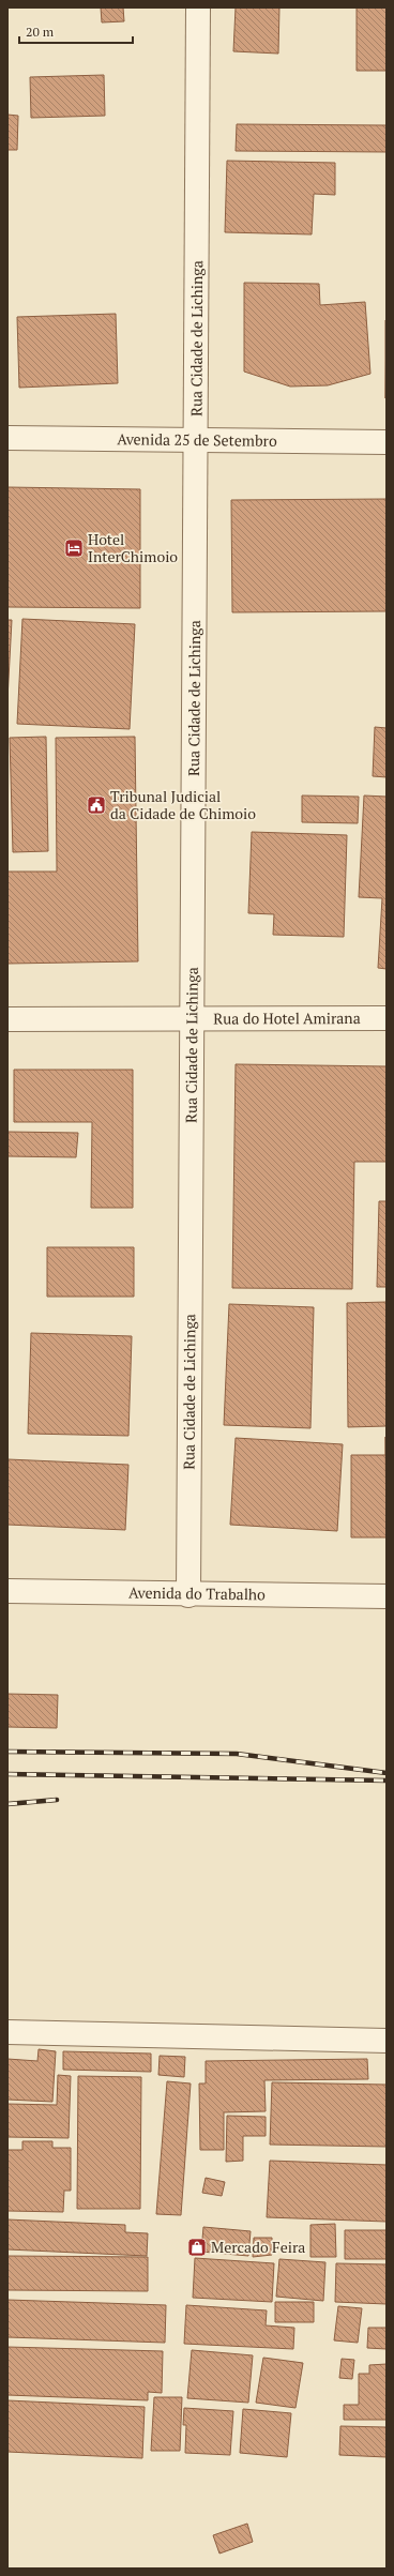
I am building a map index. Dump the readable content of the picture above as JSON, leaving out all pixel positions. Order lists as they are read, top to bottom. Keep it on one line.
{"streets":{"street":["Rua Cidade de Lichinga","Avenida 25 de Setembro","Rua do Hotel Amirana","Avenida do Trabalho"]},"crossings":[["Rua Cidade de Lichinga","Avenida 25 de Setembro"],["Rua Cidade de Lichinga","Rua do Hotel Amirana"],["Rua Cidade de Lichinga","Avenida do Trabalho"]],"places":{"hotel":["Hotel InterChimoio"],"public building":["Tribunal Judicial da Cidade de Chimoio"],"shop":["Mercado Feira"]},"scale_bar":"20 m"}
